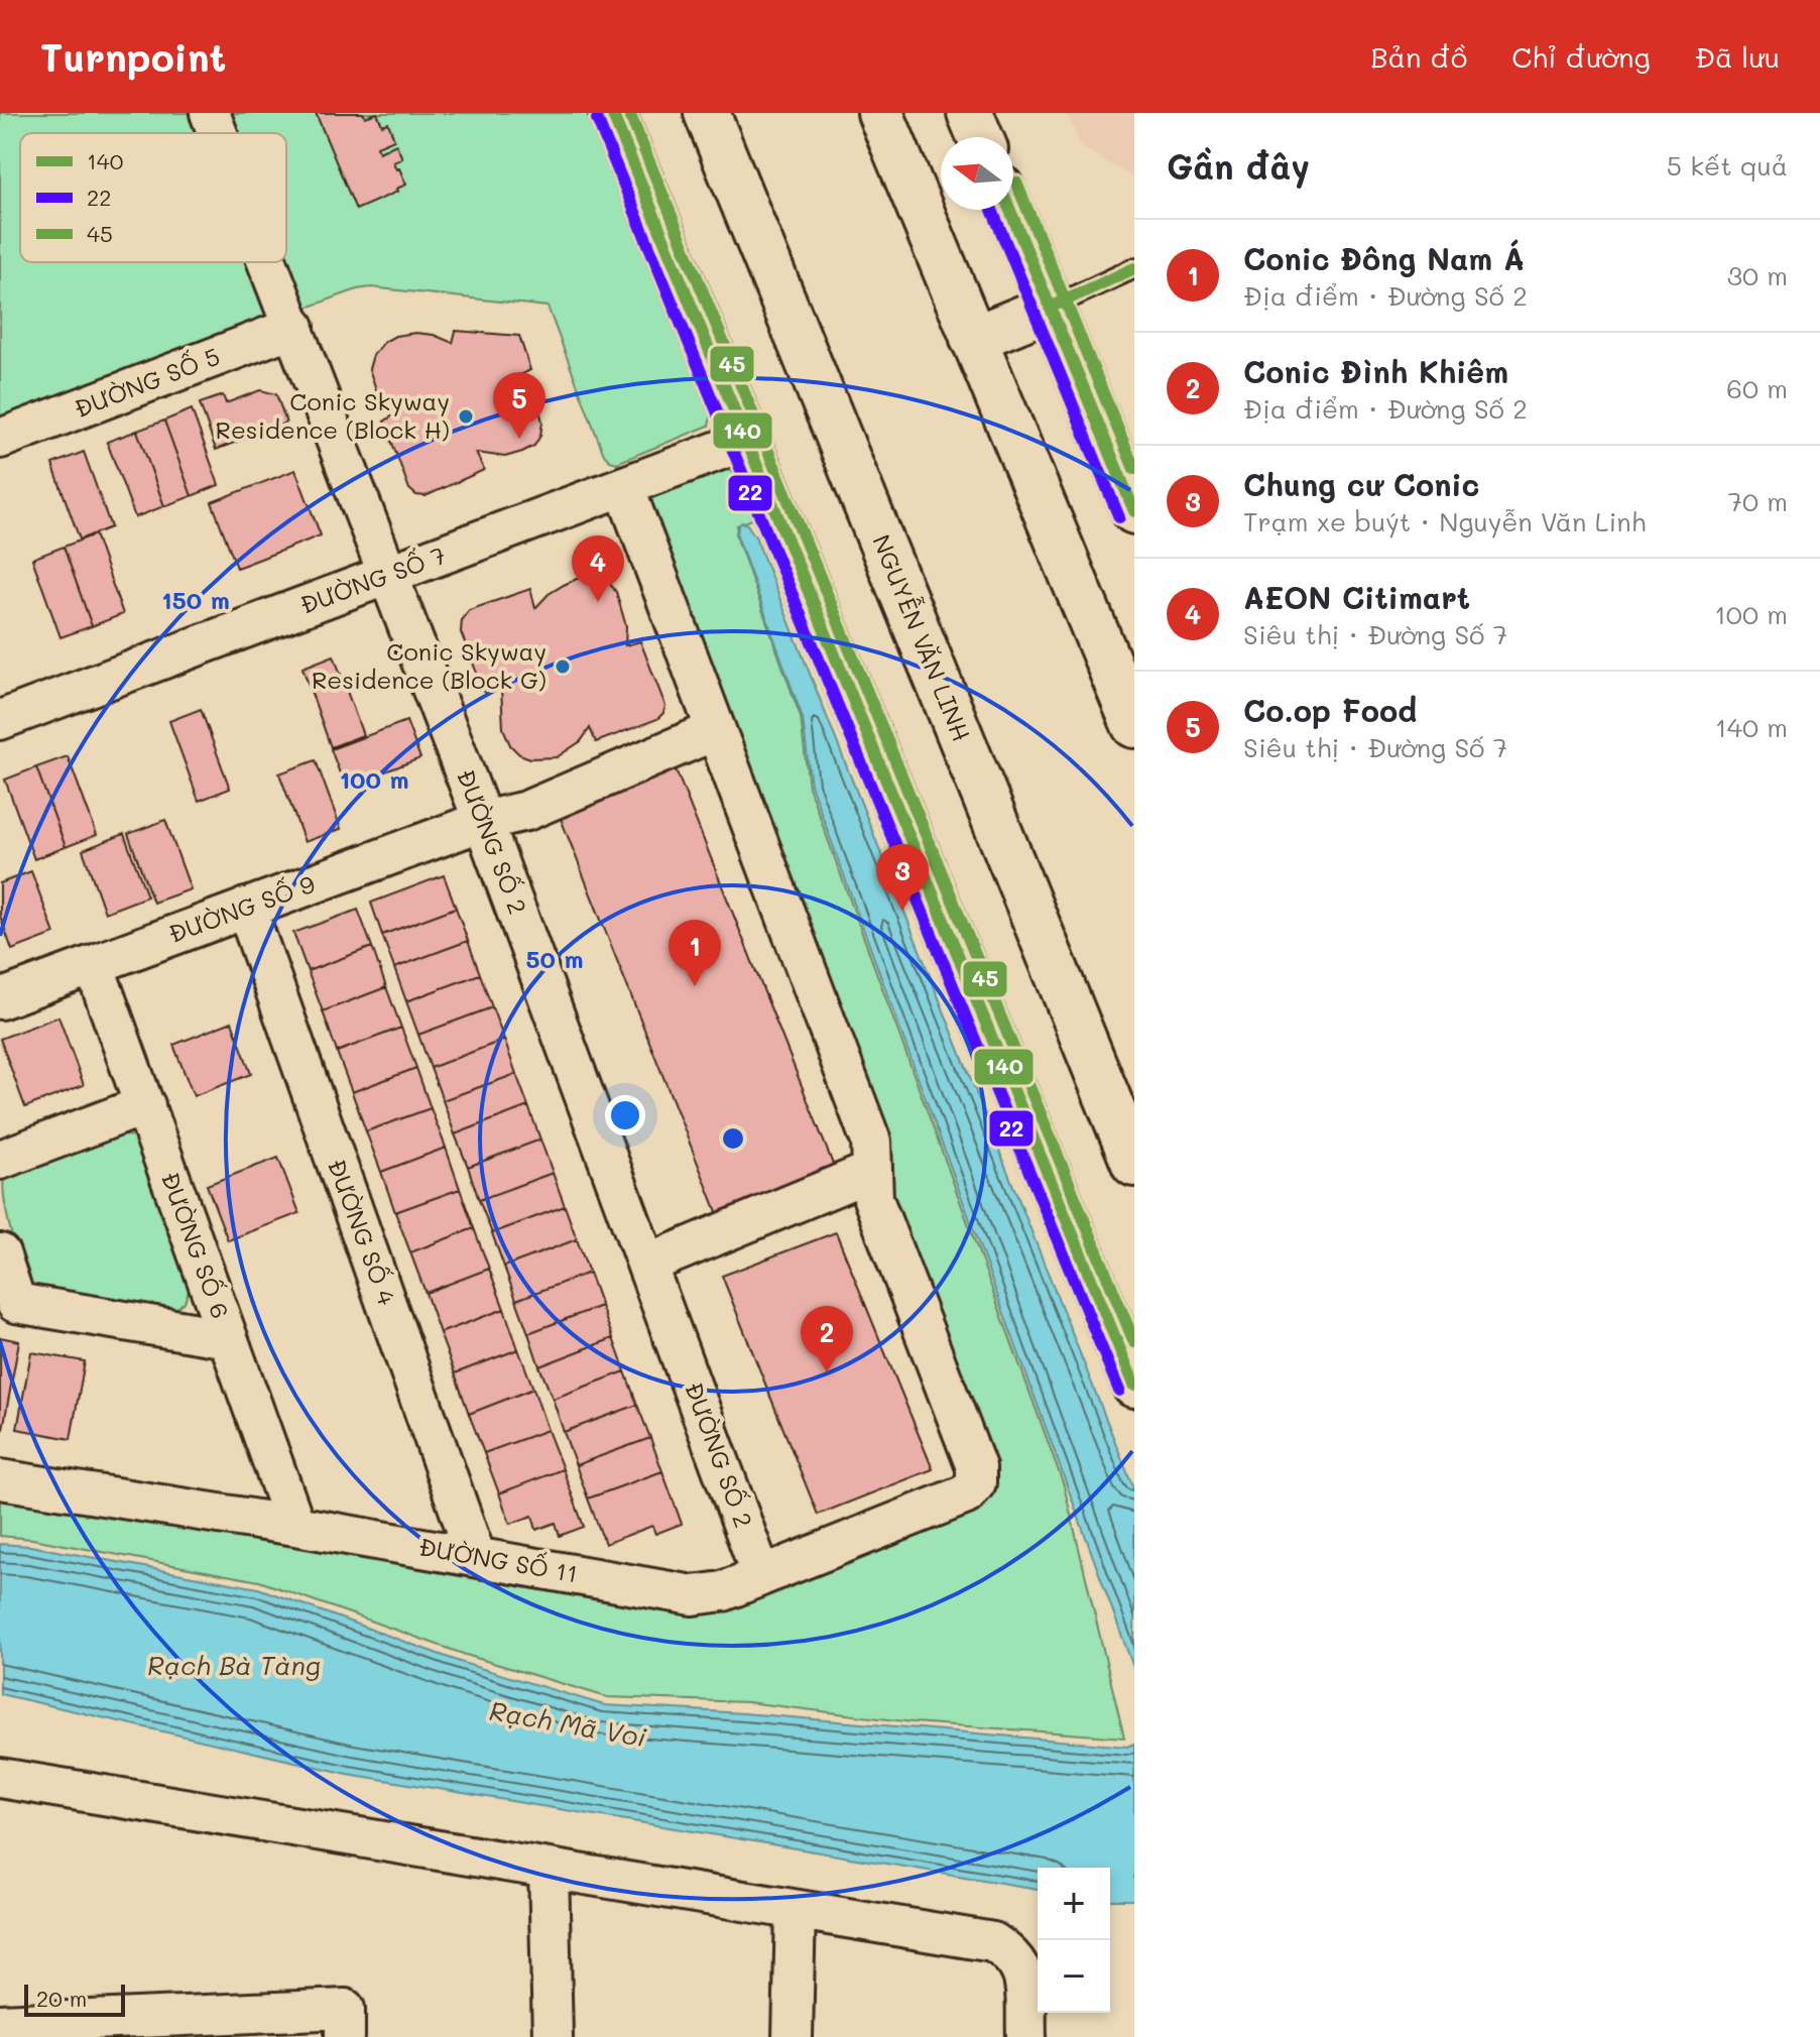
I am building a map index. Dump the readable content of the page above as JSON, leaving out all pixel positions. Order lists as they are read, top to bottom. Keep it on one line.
{"streets":{"main road":["NGUYỄN VĂN LINH"],"street":["ĐƯỜNG SỐ 5","ĐƯỜNG SỐ 7","ĐƯỜNG SỐ 2","ĐƯỜNG SỐ 9","ĐƯỜNG SỐ 4","ĐƯỜNG SỐ 6","ĐƯỜNG SỐ 11"]},"crossings":[["ĐƯỜNG SỐ 5","ĐƯỜNG SỐ 2"],["ĐƯỜNG SỐ 7","ĐƯỜNG SỐ 2"],["ĐƯỜNG SỐ 2","ĐƯỜNG SỐ 9"],["ĐƯỜNG SỐ 2","ĐƯỜNG SỐ 11"],["ĐƯỜNG SỐ 9","ĐƯỜNG SỐ 4"],["ĐƯỜNG SỐ 9","ĐƯỜNG SỐ 6"],["ĐƯỜNG SỐ 4","ĐƯỜNG SỐ 11"],["ĐƯỜNG SỐ 6","ĐƯỜNG SỐ 11"]],"water":["Rạch Bà Tàng","Rạch Mã Voi"],"places":["Conic Skyway Residence (Block H)","Conic Skyway Residence (Block G)"],"lines":["transit line 140","transit line 45","transit line 22"],"legend":["140","22","45"],"scale_bar":"20 m","north":"left","page":{"header":"Turnpoint","nav":["Bản đồ","Chỉ đường","Đã lưu"],"heading":["Gần đây","5 kết quả"],"list":[{"mark":"1","name":"Conic Đông Nam Á","note":"Địa điểm · Đường Số 2","value":"30 m"},{"mark":"2","name":"Conic Đình Khiêm","note":"Địa điểm · Đường Số 2","value":"60 m"},{"mark":"3","name":"Chung cư Conic","note":"Trạm xe buýt · Nguyễn Văn Linh","value":"70 m"},{"mark":"4","name":"AEON Citimart","note":"Siêu thị · Đường Số 7","value":"100 m"},{"mark":"5","name":"Co.op Food","note":"Siêu thị · Đường Số 7","value":"140 m"}],"pins":["5","4","3","1","2"],"map_buttons":["+","−"],"scale":"20 m"},"rings":["150 m","100 m","50 m"]}
